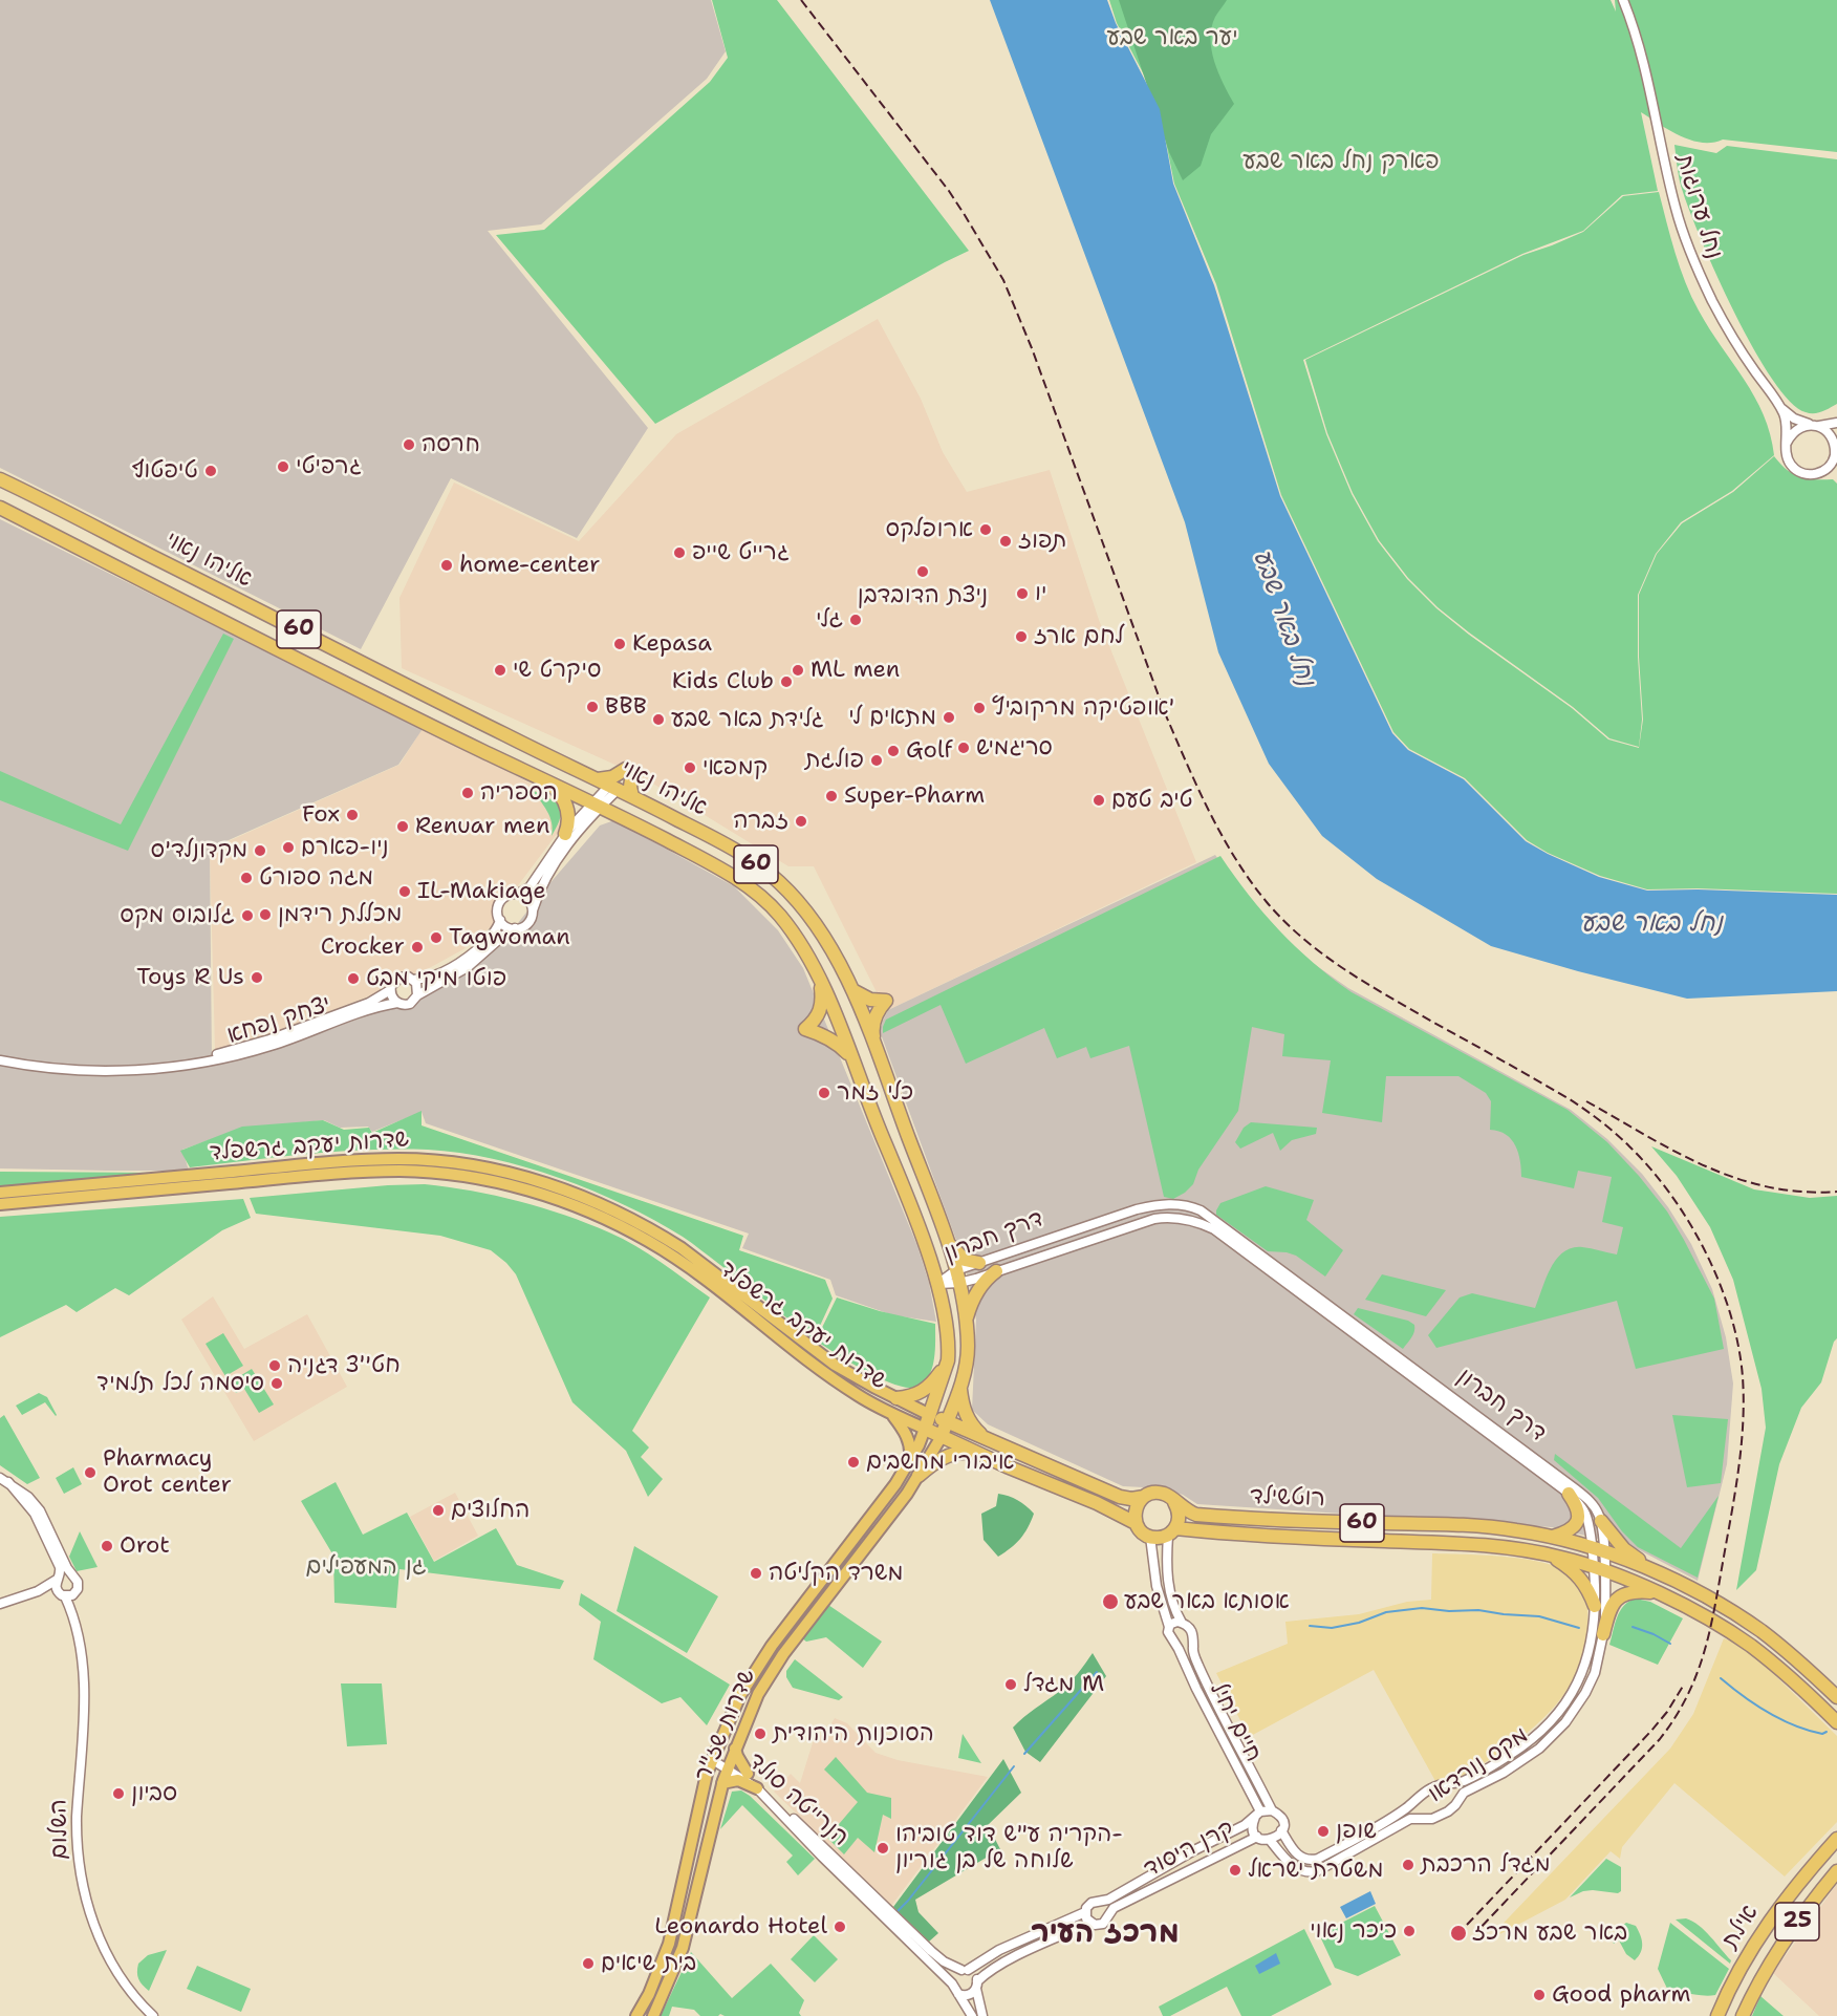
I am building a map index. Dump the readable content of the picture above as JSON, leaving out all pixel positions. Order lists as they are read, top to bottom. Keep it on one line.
{"streets":{"highway":["אליהו נאוי","60","רוטשילד","שדרות שז\"ר","25","אילת"],"main road":["שדרות יעקב גרשפלד"],"street":["נחל ערוגות","יצחק נפחא","דרך חברון","חיים יחיל","מקס נורדאו","הנרייטה סולד","השלום","קרן היסוד"]},"crossings":[["אליהו נאוי","60"],["אליהו נאוי","שדרות יעקב גרשפלד"],["אליהו נאוי","דרך חברון"],["אליהו נאוי","שדרות שז\"ר"],["60","שדרות יעקב גרשפלד"],["60","דרך חברון"],["60","רוטשילד"],["60","שדרות שז\"ר"],["60","מקס נורדאו"],["שדרות יעקב גרשפלד","שדרות שז\"ר"],["דרך חברון","מקס נורדאו"],["חיים יחיל","מקס נורדאו"],["חיים יחיל","קרן היסוד"],["שדרות שז\"ר","הנרייטה סולד"],["מקס נורדאו","קרן היסוד"]],"districts":["מרכז העיר"],"water":["נחל באר שבע"],"parks":["יער באר שבע","פארק נחל באר שבע","גן המעפילים"],"places":["חרסה","גרפיטי","טיפטוף","ארופלקס","תפוז","גרייט שייפ","home-center","ניצת הדובדבן","יו","גלי","לחם ארז","Kepasa","סיקרט שי","ML men","Kids Club","BBB","אופטיקה מרקוביץ'","מתאים לי","גלידת באר שבע","סריגמיש","Golf","פולגת","קמפאי","הספריה","Super-Pharm","טיב טעם","Fox","זברה","Renuar men","ניו-פארם","מקדונלד'ס","מגה ספורט","IL-Makiage","מכללת רידמן","גלובוס מקס","Tagwoman","Crocker","Toys R Us","פוטו מיקי מבט","כלי זמר","חט''צ דגניה","סיסמה לכל תלמיד","איבורי מחשבים","Pharmacy Orot center","החלוצים","Orot","משרד הקליטה","אסותא באר שבע","מגדל M","הסוכנות היהודית","סביון","שופן","הקריה ע\"ש דוד טוביהו- שלוחה של בן גוריון","מגדל הרכבת","משטרת ישראל","Leonardo Hotel","כיכר נאוי","באר שבע מרכז","בית שיאים","Good pharm"]}
